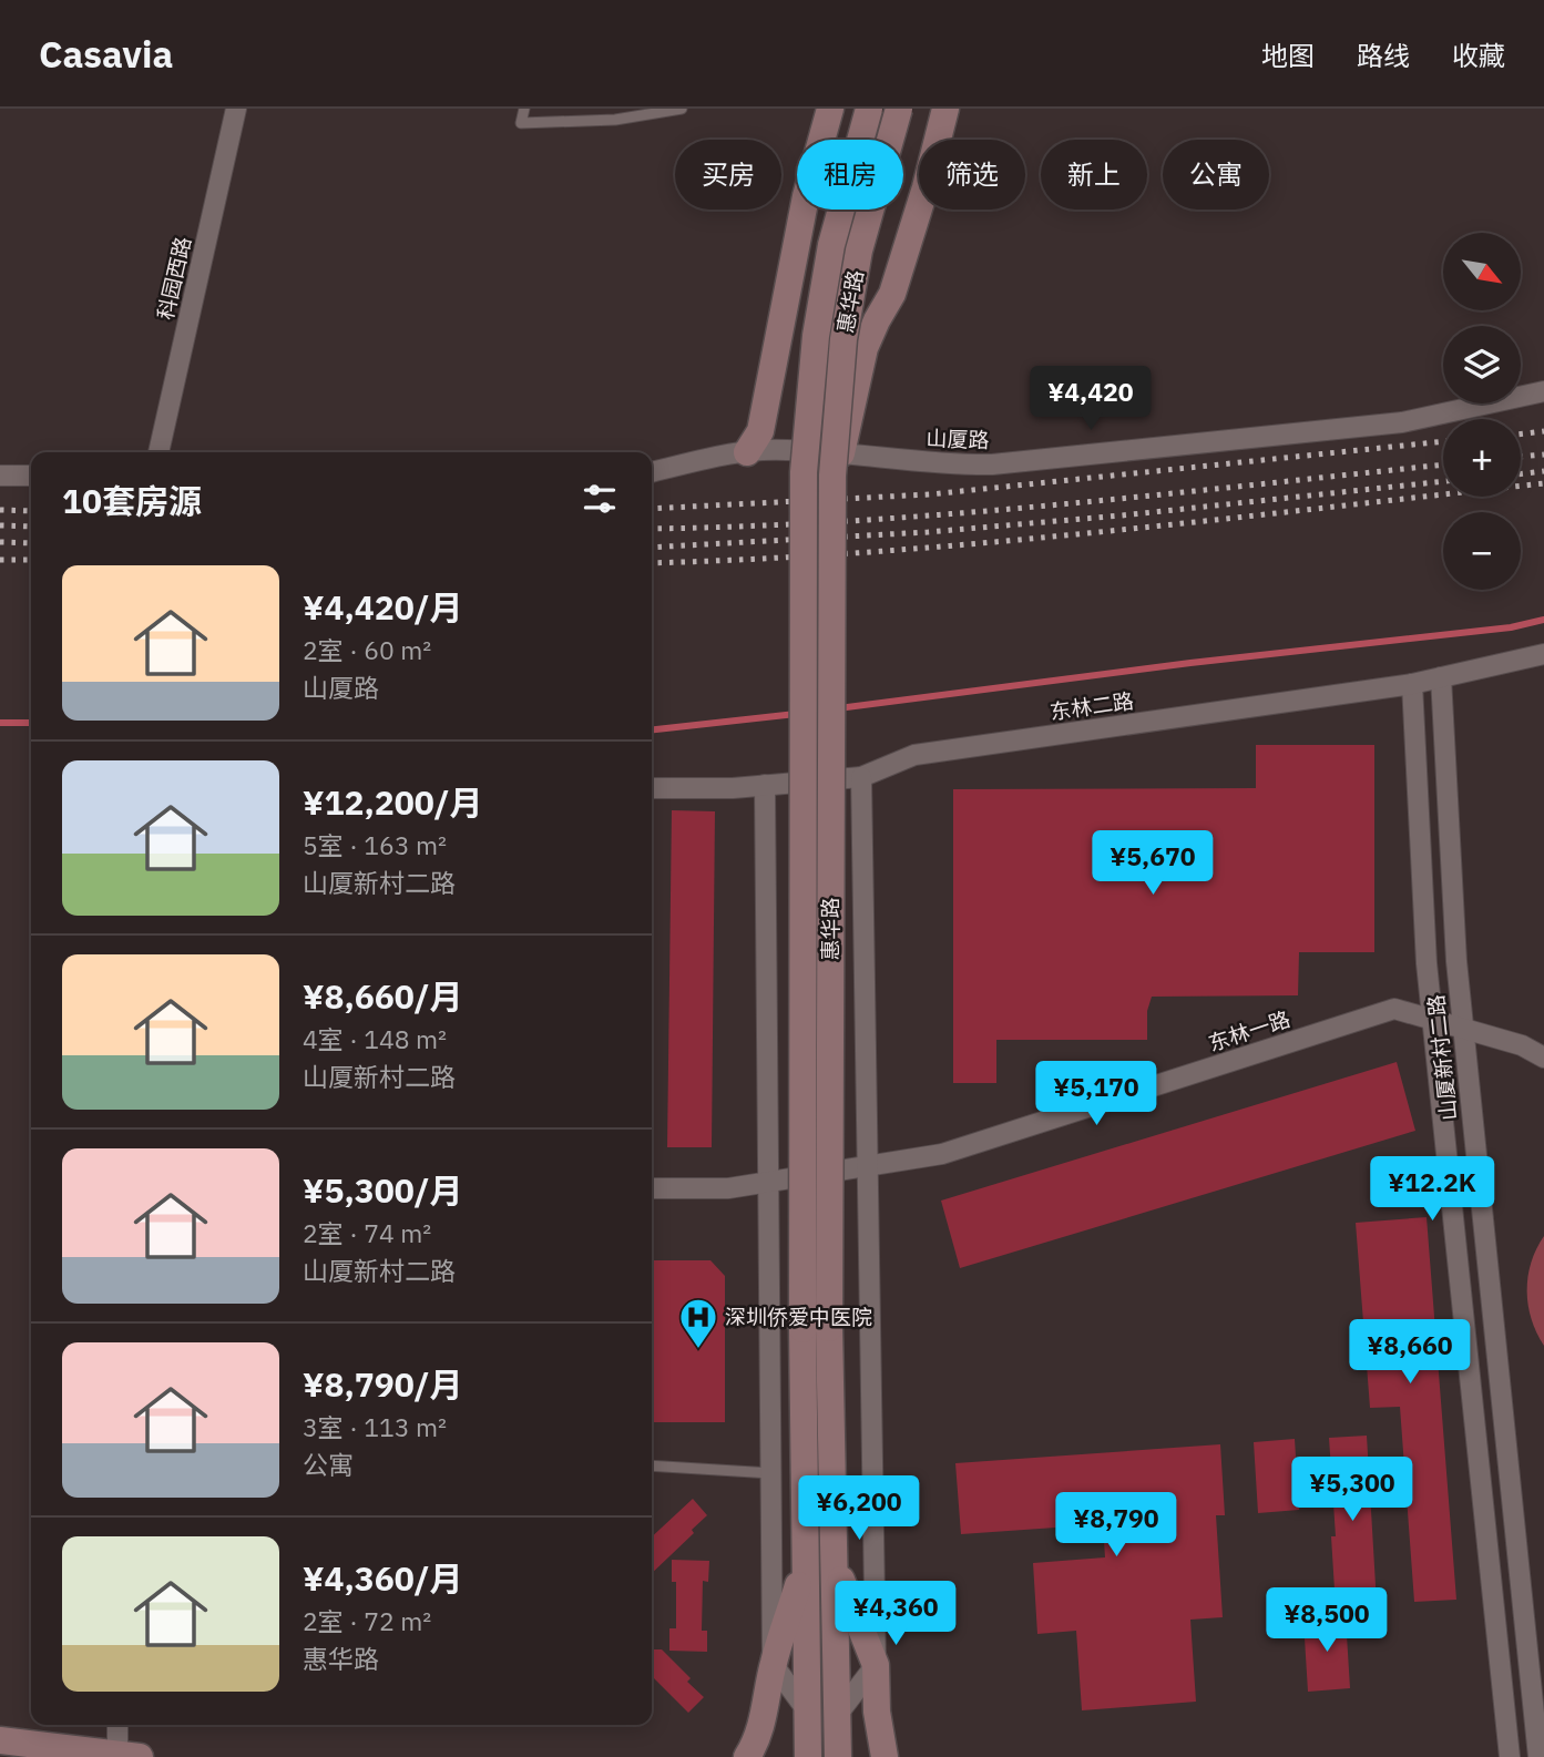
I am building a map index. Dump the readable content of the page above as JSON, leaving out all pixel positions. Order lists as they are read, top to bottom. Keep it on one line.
{"streets":{"main road":["惠华路"],"street":["科园西路","山厦路","东林二路","东林一路","山厦新村二路"]},"crossings":[["东林二路","山厦新村二路"],["东林一路","山厦新村二路"]],"places":{"hospital":["深圳侨爱中医院"]},"north":"bottom right","page":{"header":"Casavia","nav":["地图","路线","收藏"],"chip":["买房","租房","筛选","新上","公寓"],"map_buttons":["+","−"],"price":["¥4,420","¥5,670","¥5,170","¥12.2K","¥8,660","¥5,300","¥6,200","¥8,790","¥4,360","¥8,500"],"heading":"10套房源","list":[{"name":"¥4,420/月","note":"2室 · 60 m² · 山厦路"},{"name":"¥12,200/月","note":"5室 · 163 m² · 山厦新村二路"},{"name":"¥8,660/月","note":"4室 · 148 m² · 山厦新村二路"},{"name":"¥5,300/月","note":"2室 · 74 m² · 山厦新村二路"},{"name":"¥8,790/月","note":"3室 · 113 m² · 公寓"},{"name":"¥4,360/月","note":"2室 · 72 m² · 惠华路"}]}}
